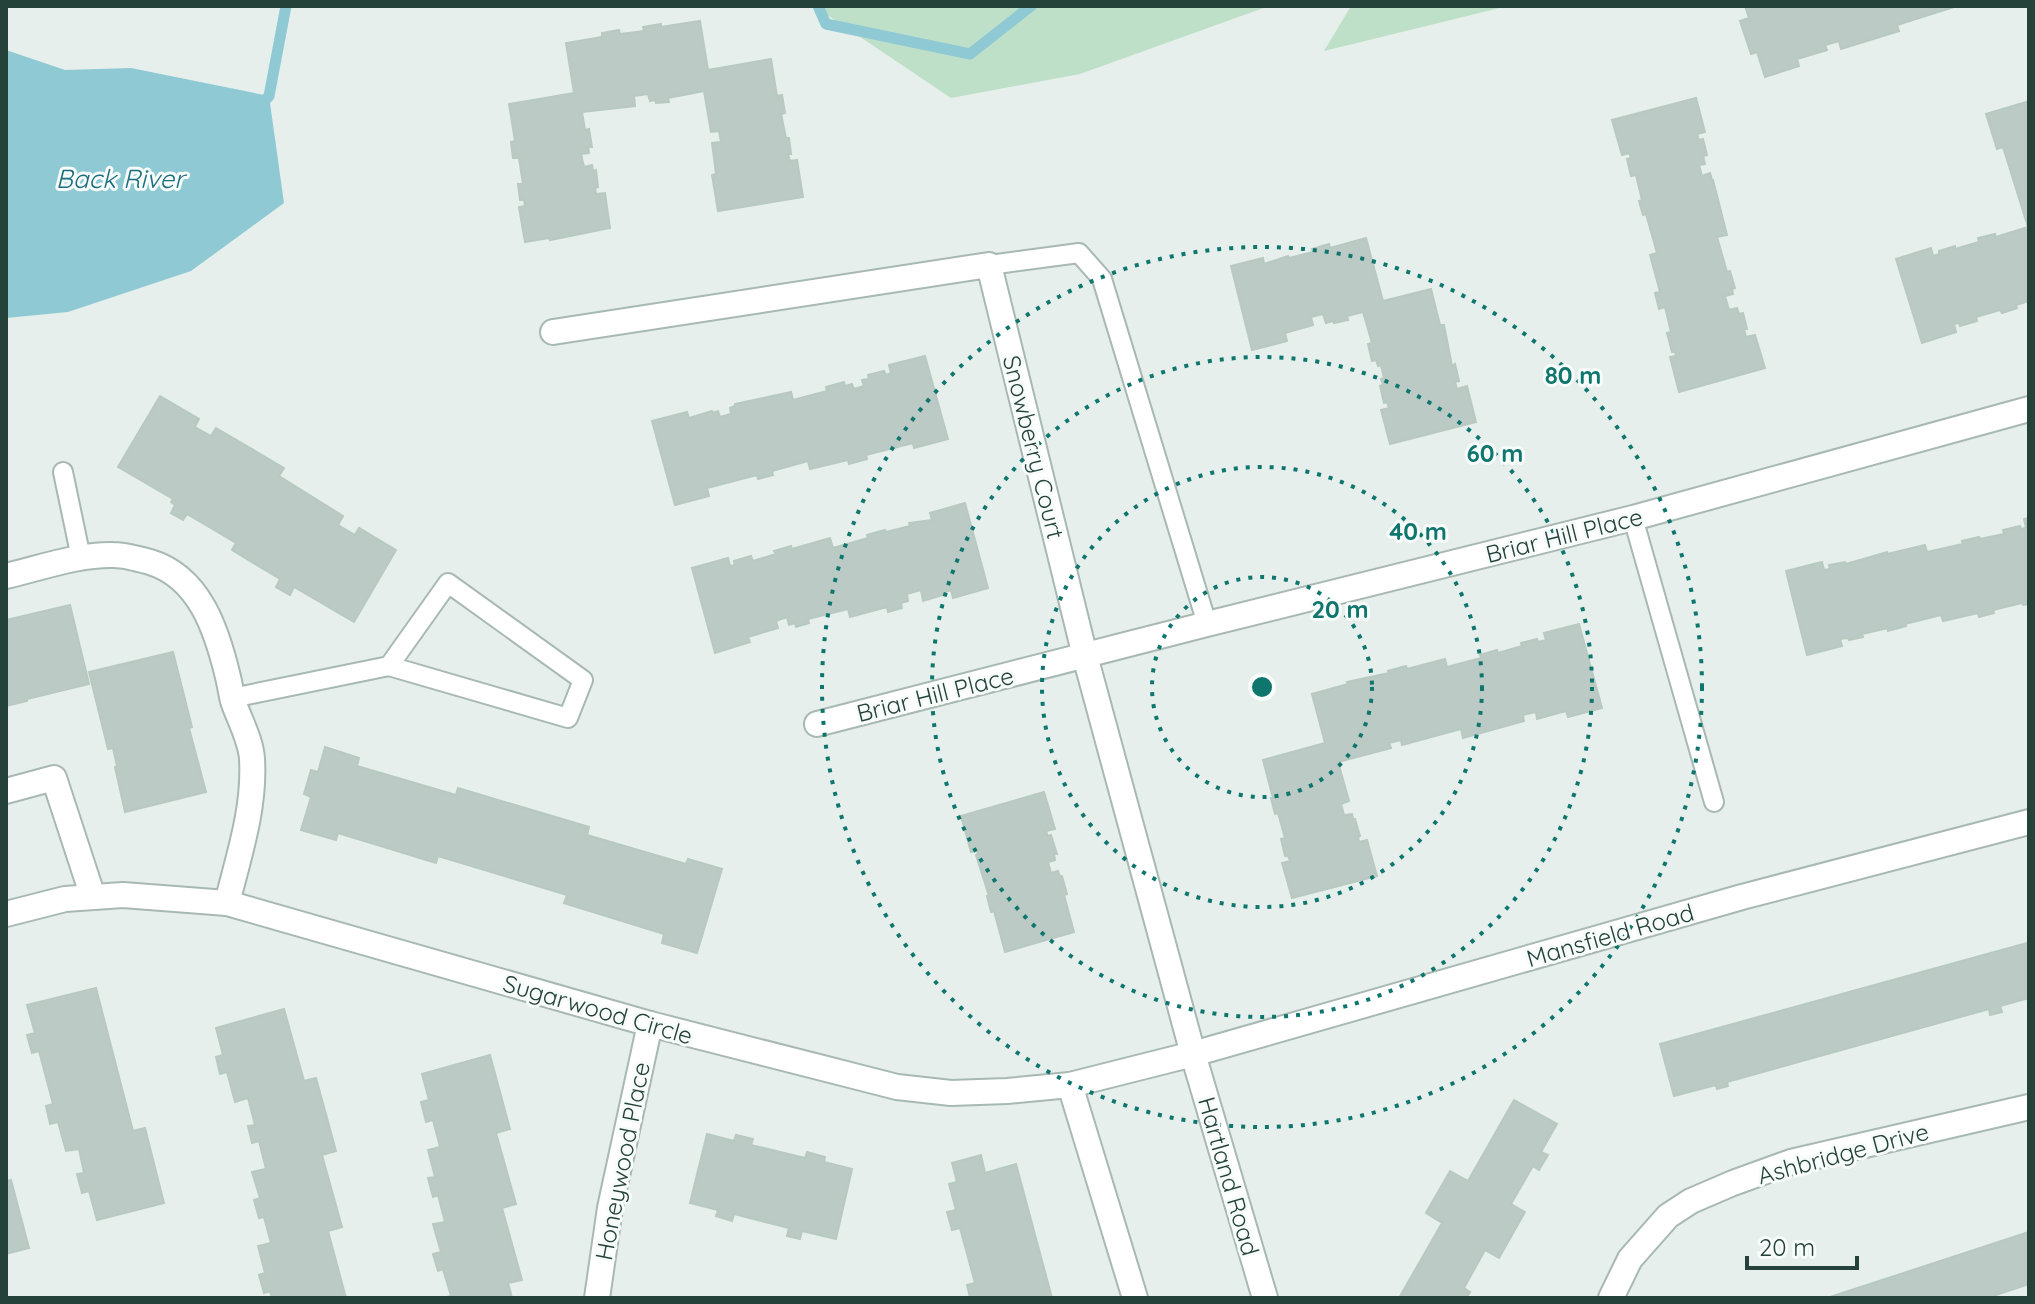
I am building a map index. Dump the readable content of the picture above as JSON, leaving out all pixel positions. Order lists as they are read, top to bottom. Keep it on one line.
{"streets":{"street":["Snowberry Court","Briar Hill Place","Mansfield Road","Sugarwood Circle","Ashbridge Drive","Honeywood Place","Hartland Road"]},"crossings":[["Snowberry Court","Briar Hill Place"],["Snowberry Court","Mansfield Road"],["Snowberry Court","Sugarwood Circle"],["Snowberry Court","Hartland Road"],["Mansfield Road","Sugarwood Circle"],["Mansfield Road","Hartland Road"],["Sugarwood Circle","Honeywood Place"],["Sugarwood Circle","Hartland Road"]],"water":["Back River"],"scale_bar":"20 m","rings":["80 m","60 m","40 m","20 m"]}
